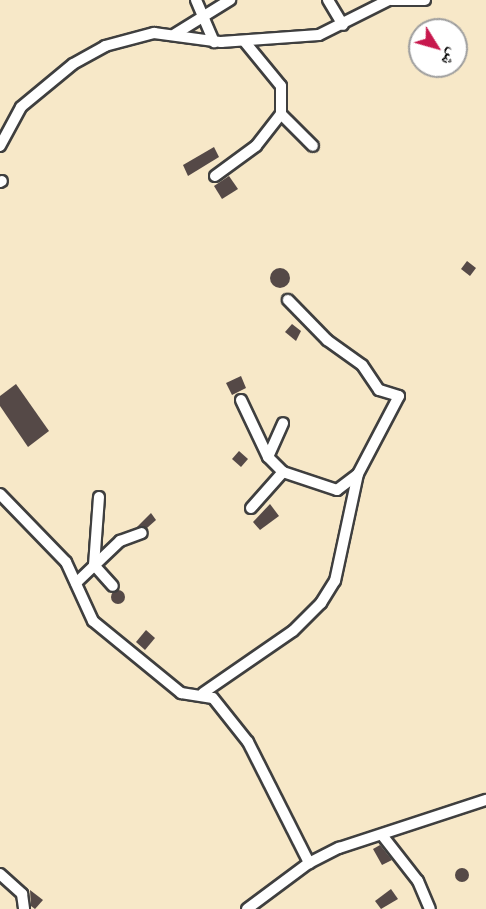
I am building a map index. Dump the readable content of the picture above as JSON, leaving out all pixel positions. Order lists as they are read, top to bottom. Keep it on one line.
{"north":"bottom right"}
